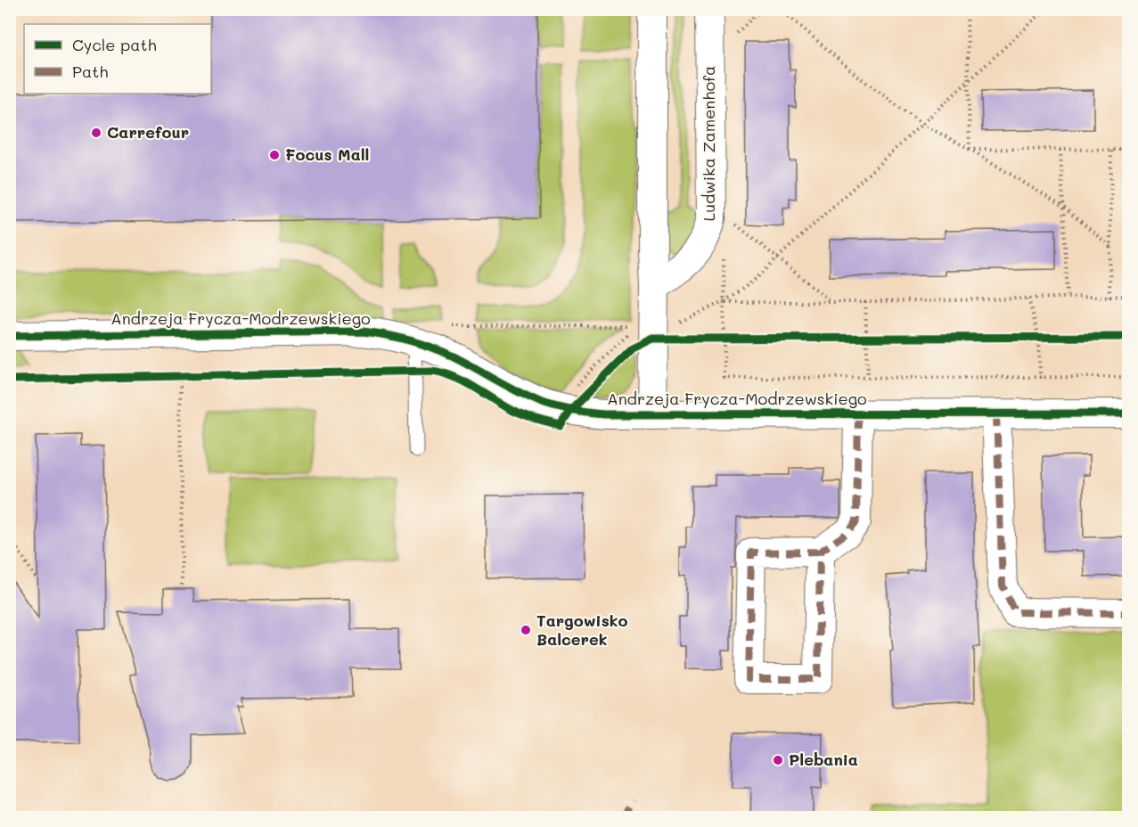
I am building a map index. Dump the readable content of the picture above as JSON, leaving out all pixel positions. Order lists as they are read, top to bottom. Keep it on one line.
{"streets":{"street":["Ludwika Zamenhofa","Andrzeja Frycza-Modrzewskiego"]},"places":["Carrefour","Focus Mall","Targowisko Balcerek","Plebania"],"legend":["Cycle path","Path"]}
